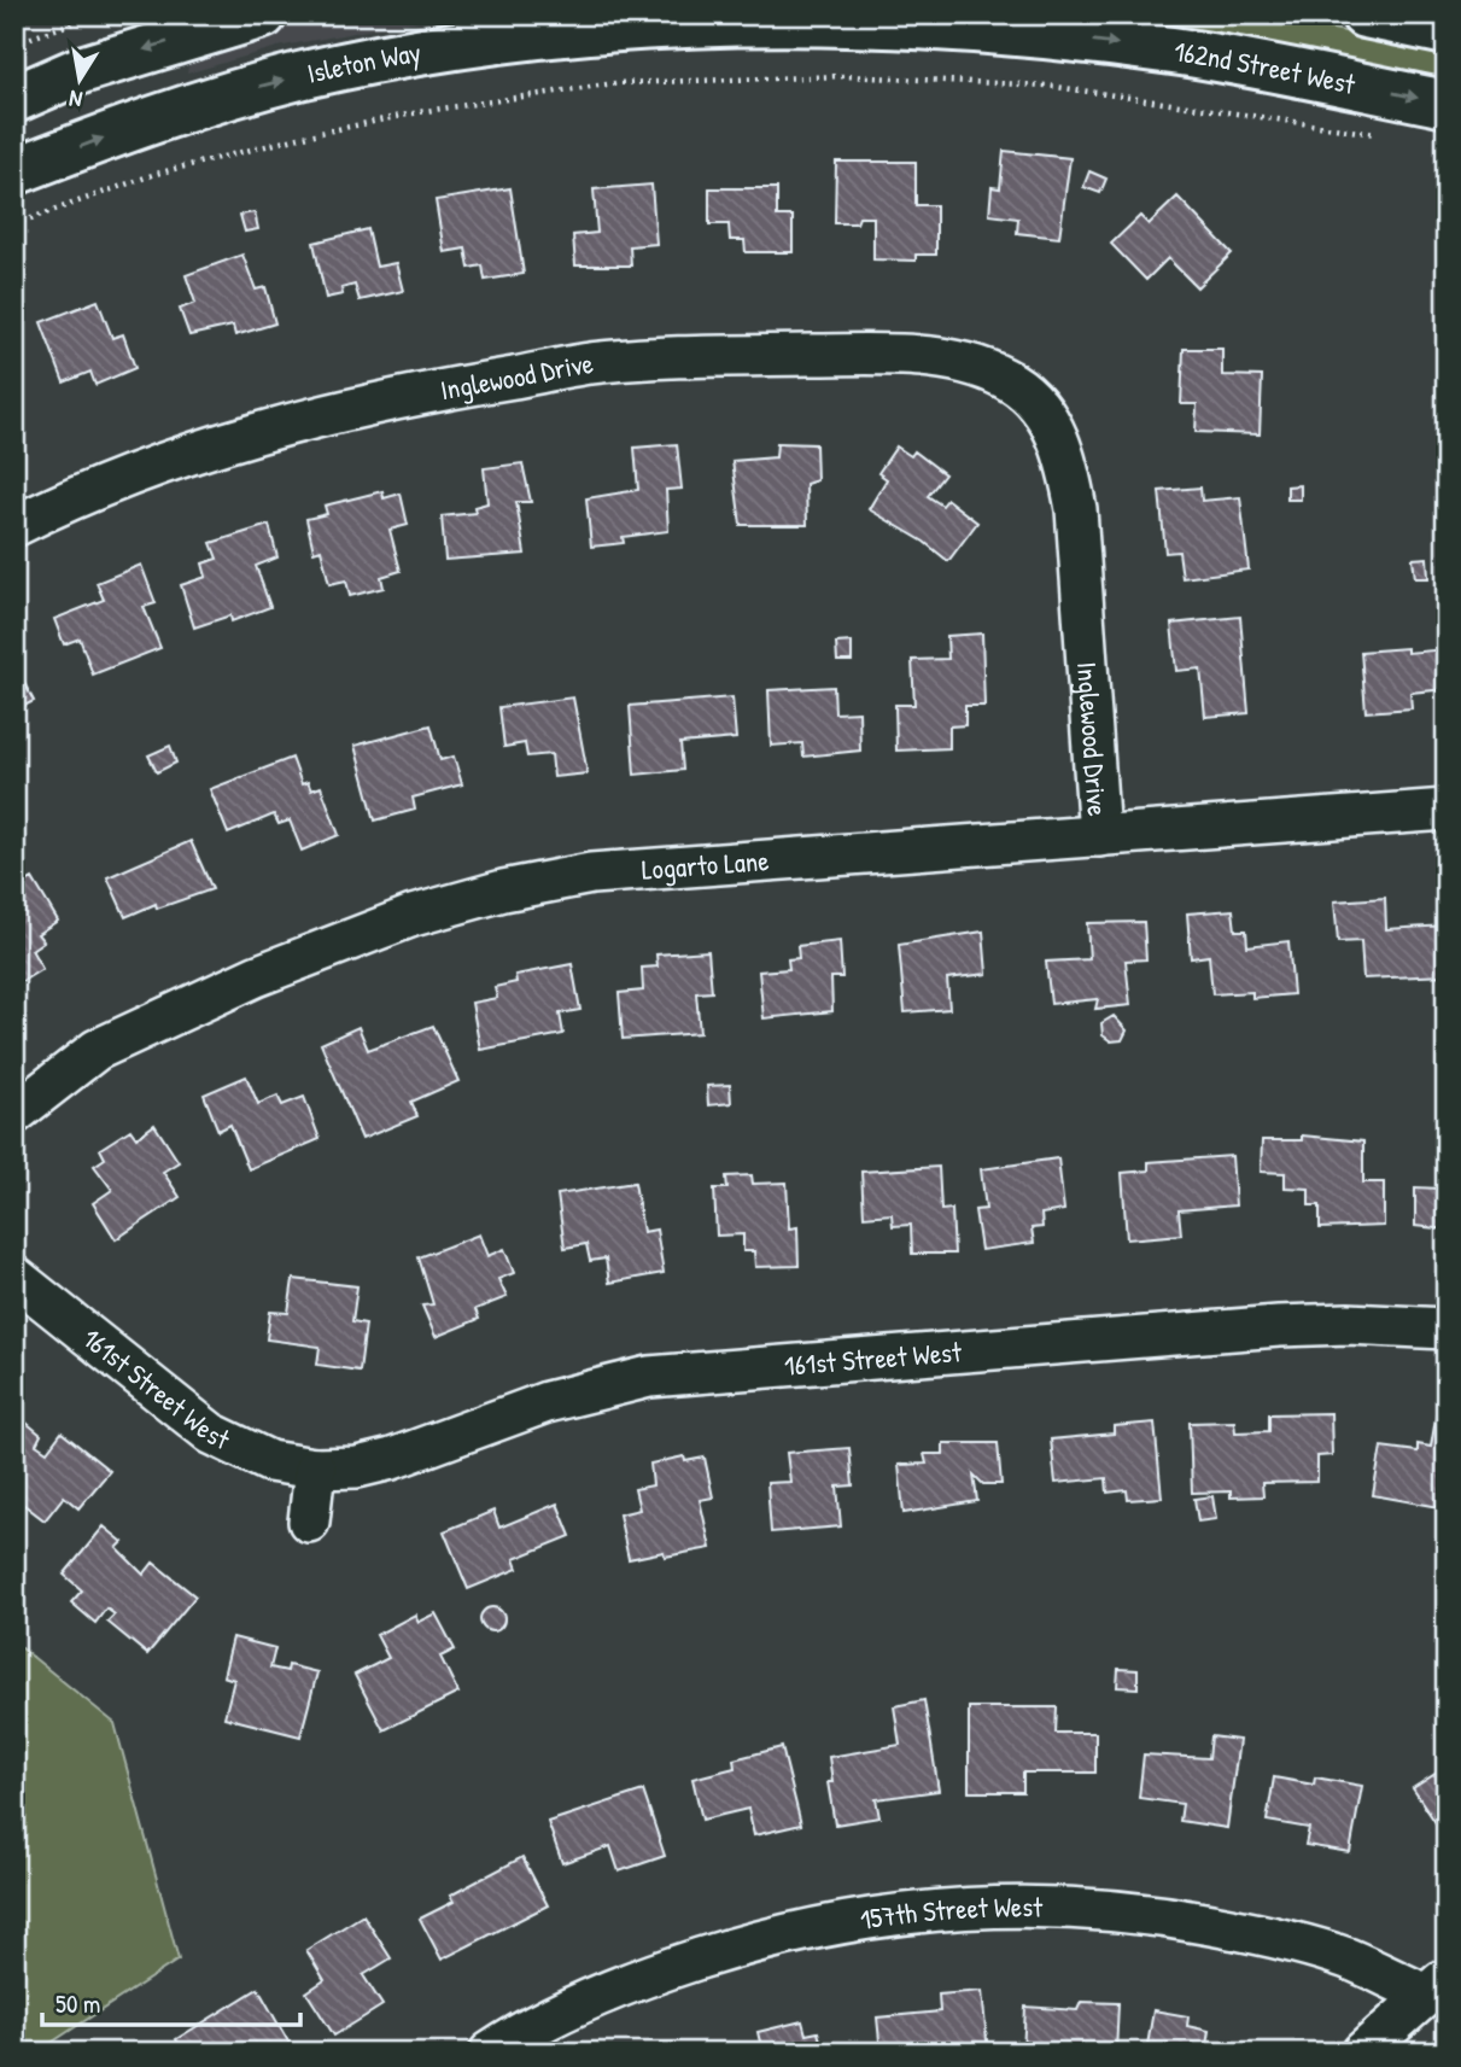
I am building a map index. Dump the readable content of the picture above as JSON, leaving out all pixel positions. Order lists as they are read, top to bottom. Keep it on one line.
{"streets":{"main road":["Isleton Way","162nd Street West"],"street":["Inglewood Drive","Logarto Lane","161st Street West","157th Street West"]},"crossings":[["Isleton Way","162nd Street West"],["Inglewood Drive","Logarto Lane"]],"one_way":["162nd Street West"],"scale_bar":"50 m","north":"bottom"}
